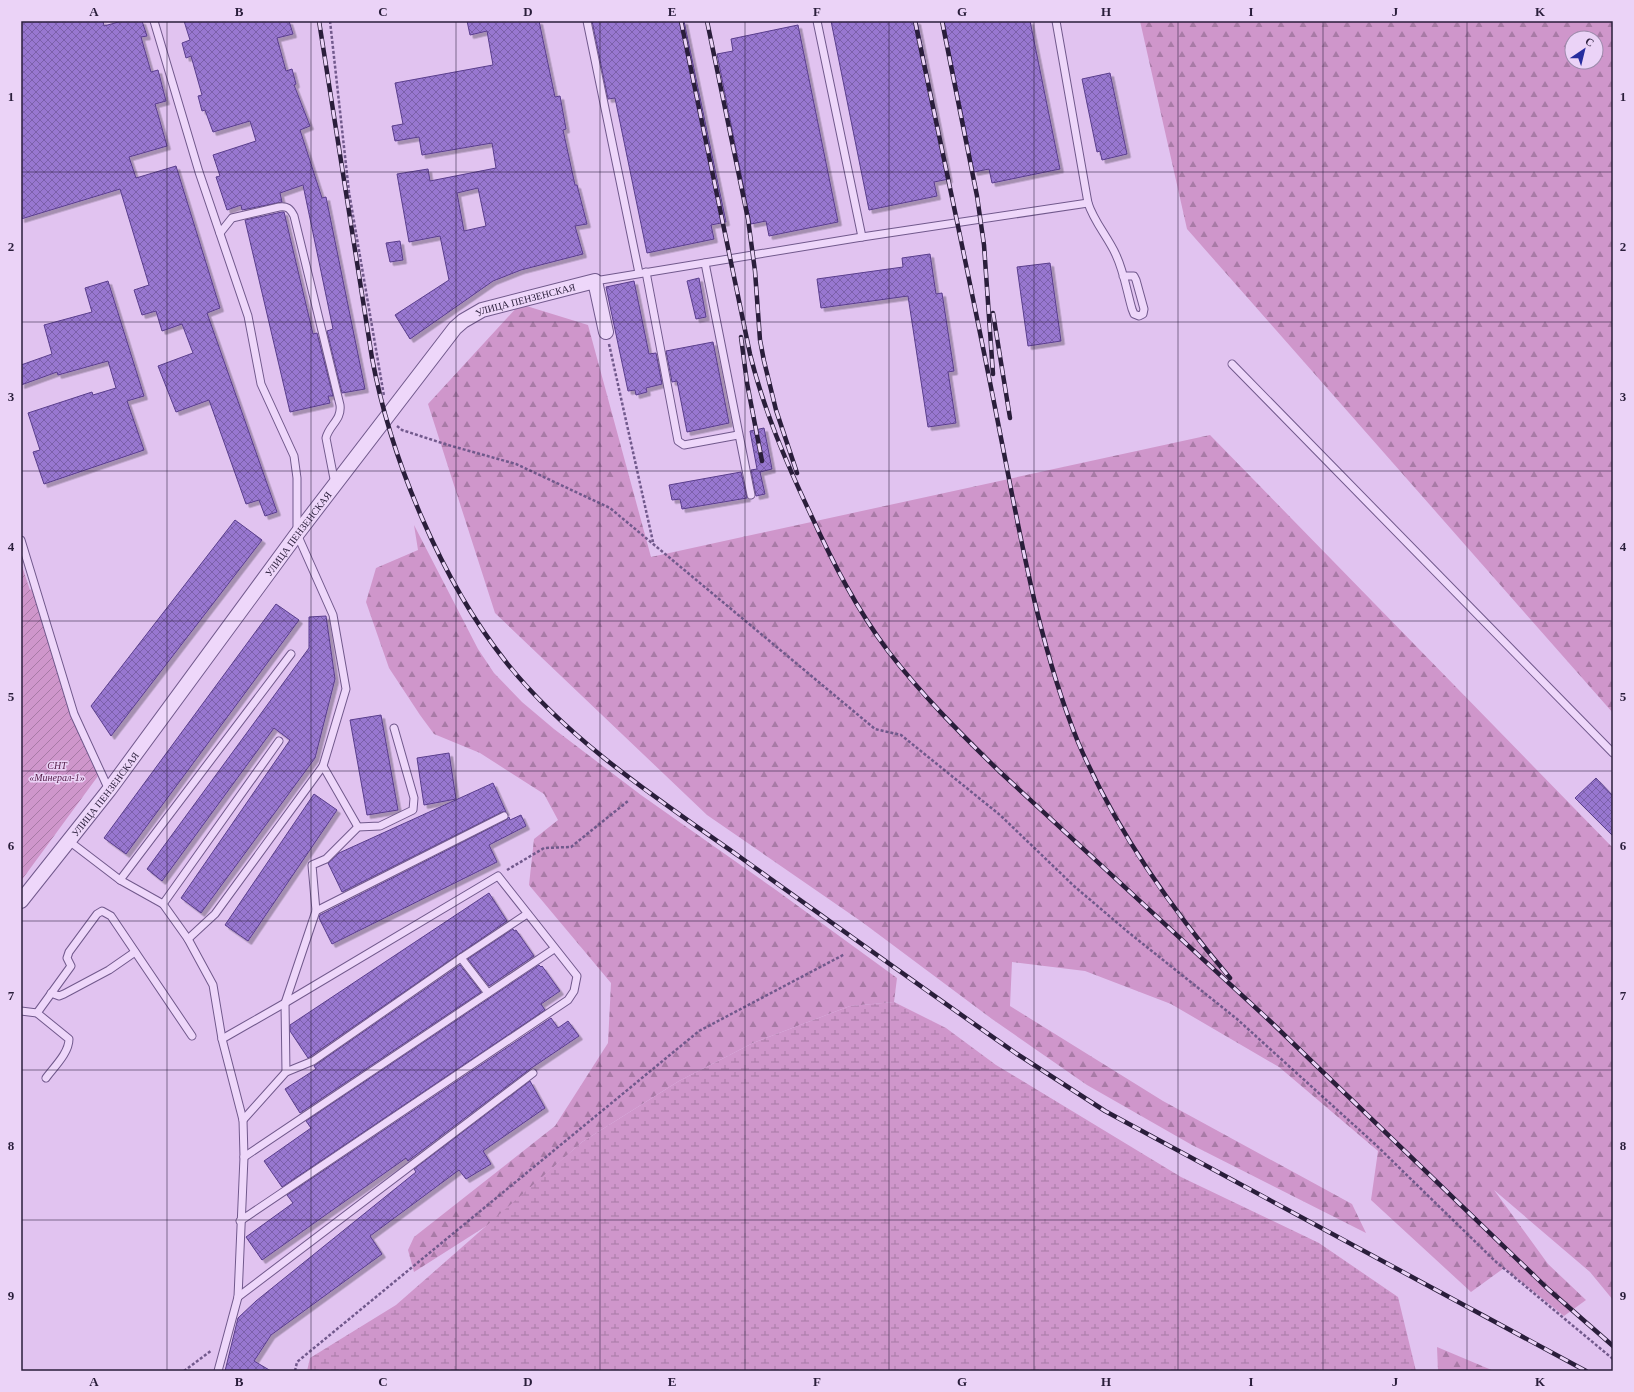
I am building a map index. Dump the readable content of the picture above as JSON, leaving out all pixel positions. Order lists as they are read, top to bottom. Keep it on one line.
{"streets":{"street":["УЛИЦА ПЕНЗЕНСКАЯ"]},"parks":["СНТ «Минерал-1»"],"north":"top right","grid":{"columns":["A","B","C","D","E","F","G","H","I","J","K"],"rows":["1","2","3","4","5","6","7","8","9"]}}
